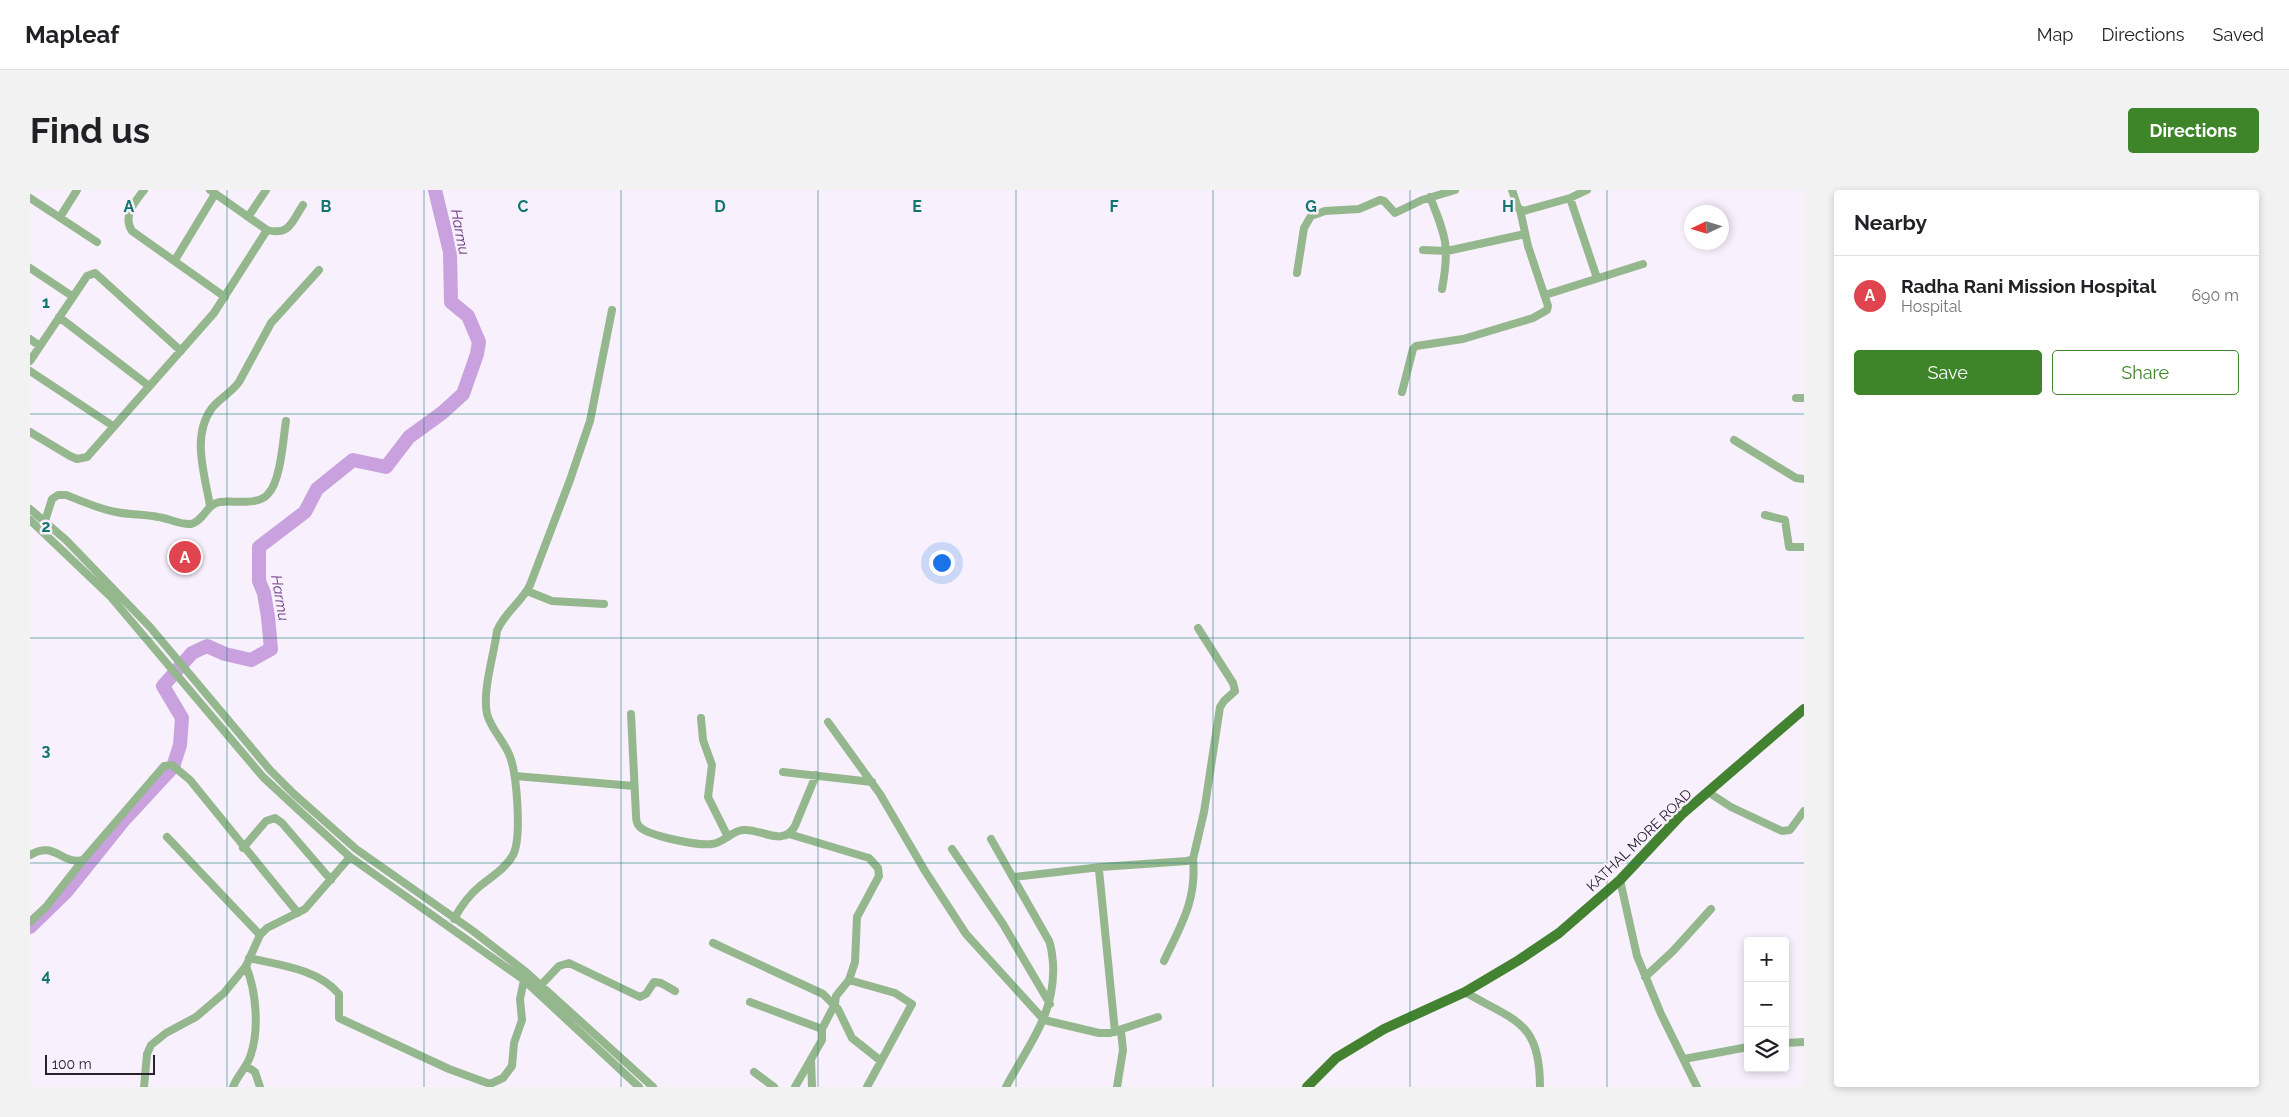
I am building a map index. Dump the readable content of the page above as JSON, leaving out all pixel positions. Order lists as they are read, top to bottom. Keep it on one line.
{"streets":{"main road":["KATHAL MORE ROAD"]},"water":["Harmu"],"scale_bar":"100 m","north":"left","page":{"header":"Mapleaf","nav":["Map","Directions","Saved"],"buttons":["Directions",["Save","Share"]],"title":"Find us","heading":"Nearby","list":[{"mark":"A","name":"Radha Rani Mission Hospital","note":"Hospital","value":"690 m"}],"pins":"A","map_buttons":["+","−"],"scale":"100 m"},"grid":{"columns":["A","B","C","D","E","F","G","H"],"rows":["1","2","3","4"]}}
